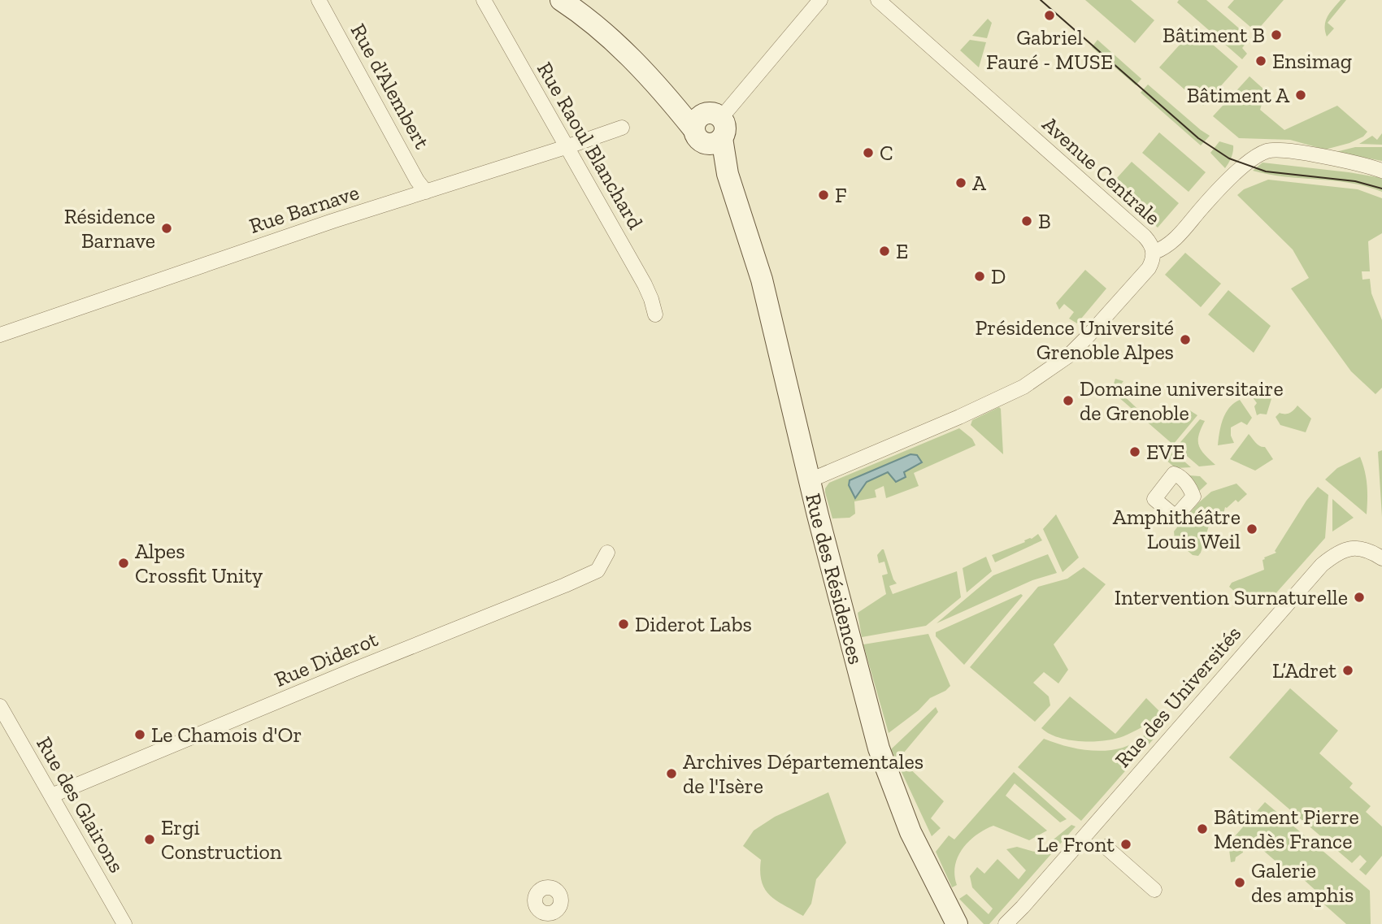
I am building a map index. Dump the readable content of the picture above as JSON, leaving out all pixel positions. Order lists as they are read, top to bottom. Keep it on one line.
{"streets":{"street":["Rue d'Alembert","Rue Raoul Blanchard","Avenue Centrale","Rue Barnave","Rue des Résidences","Rue Diderot","Rue des Universités","Rue des Glairons"]},"crossings":[["Rue d'Alembert","Rue Barnave"],["Rue Raoul Blanchard","Rue Barnave"],["Avenue Centrale","Rue des Résidences"],["Rue Diderot","Rue des Glairons"]],"places":["Gabriel Fauré - MUSE","Bâtiment B","Ensimag","Bâtiment A","C","A","F","B","Résidence Barnave","E","D","Présidence Université Grenoble Alpes","Domaine universitaire de Grenoble","EVE","Amphithéâtre Louis Weil","Alpes Crossfit Unity","Intervention Surnaturelle","Diderot Labs","L’Adret","Le Chamois d'Or","Archives Départementales de l'Isère","Bâtiment Pierre Mendès France","Ergi Construction","Le Front","Galerie des amphis"]}
